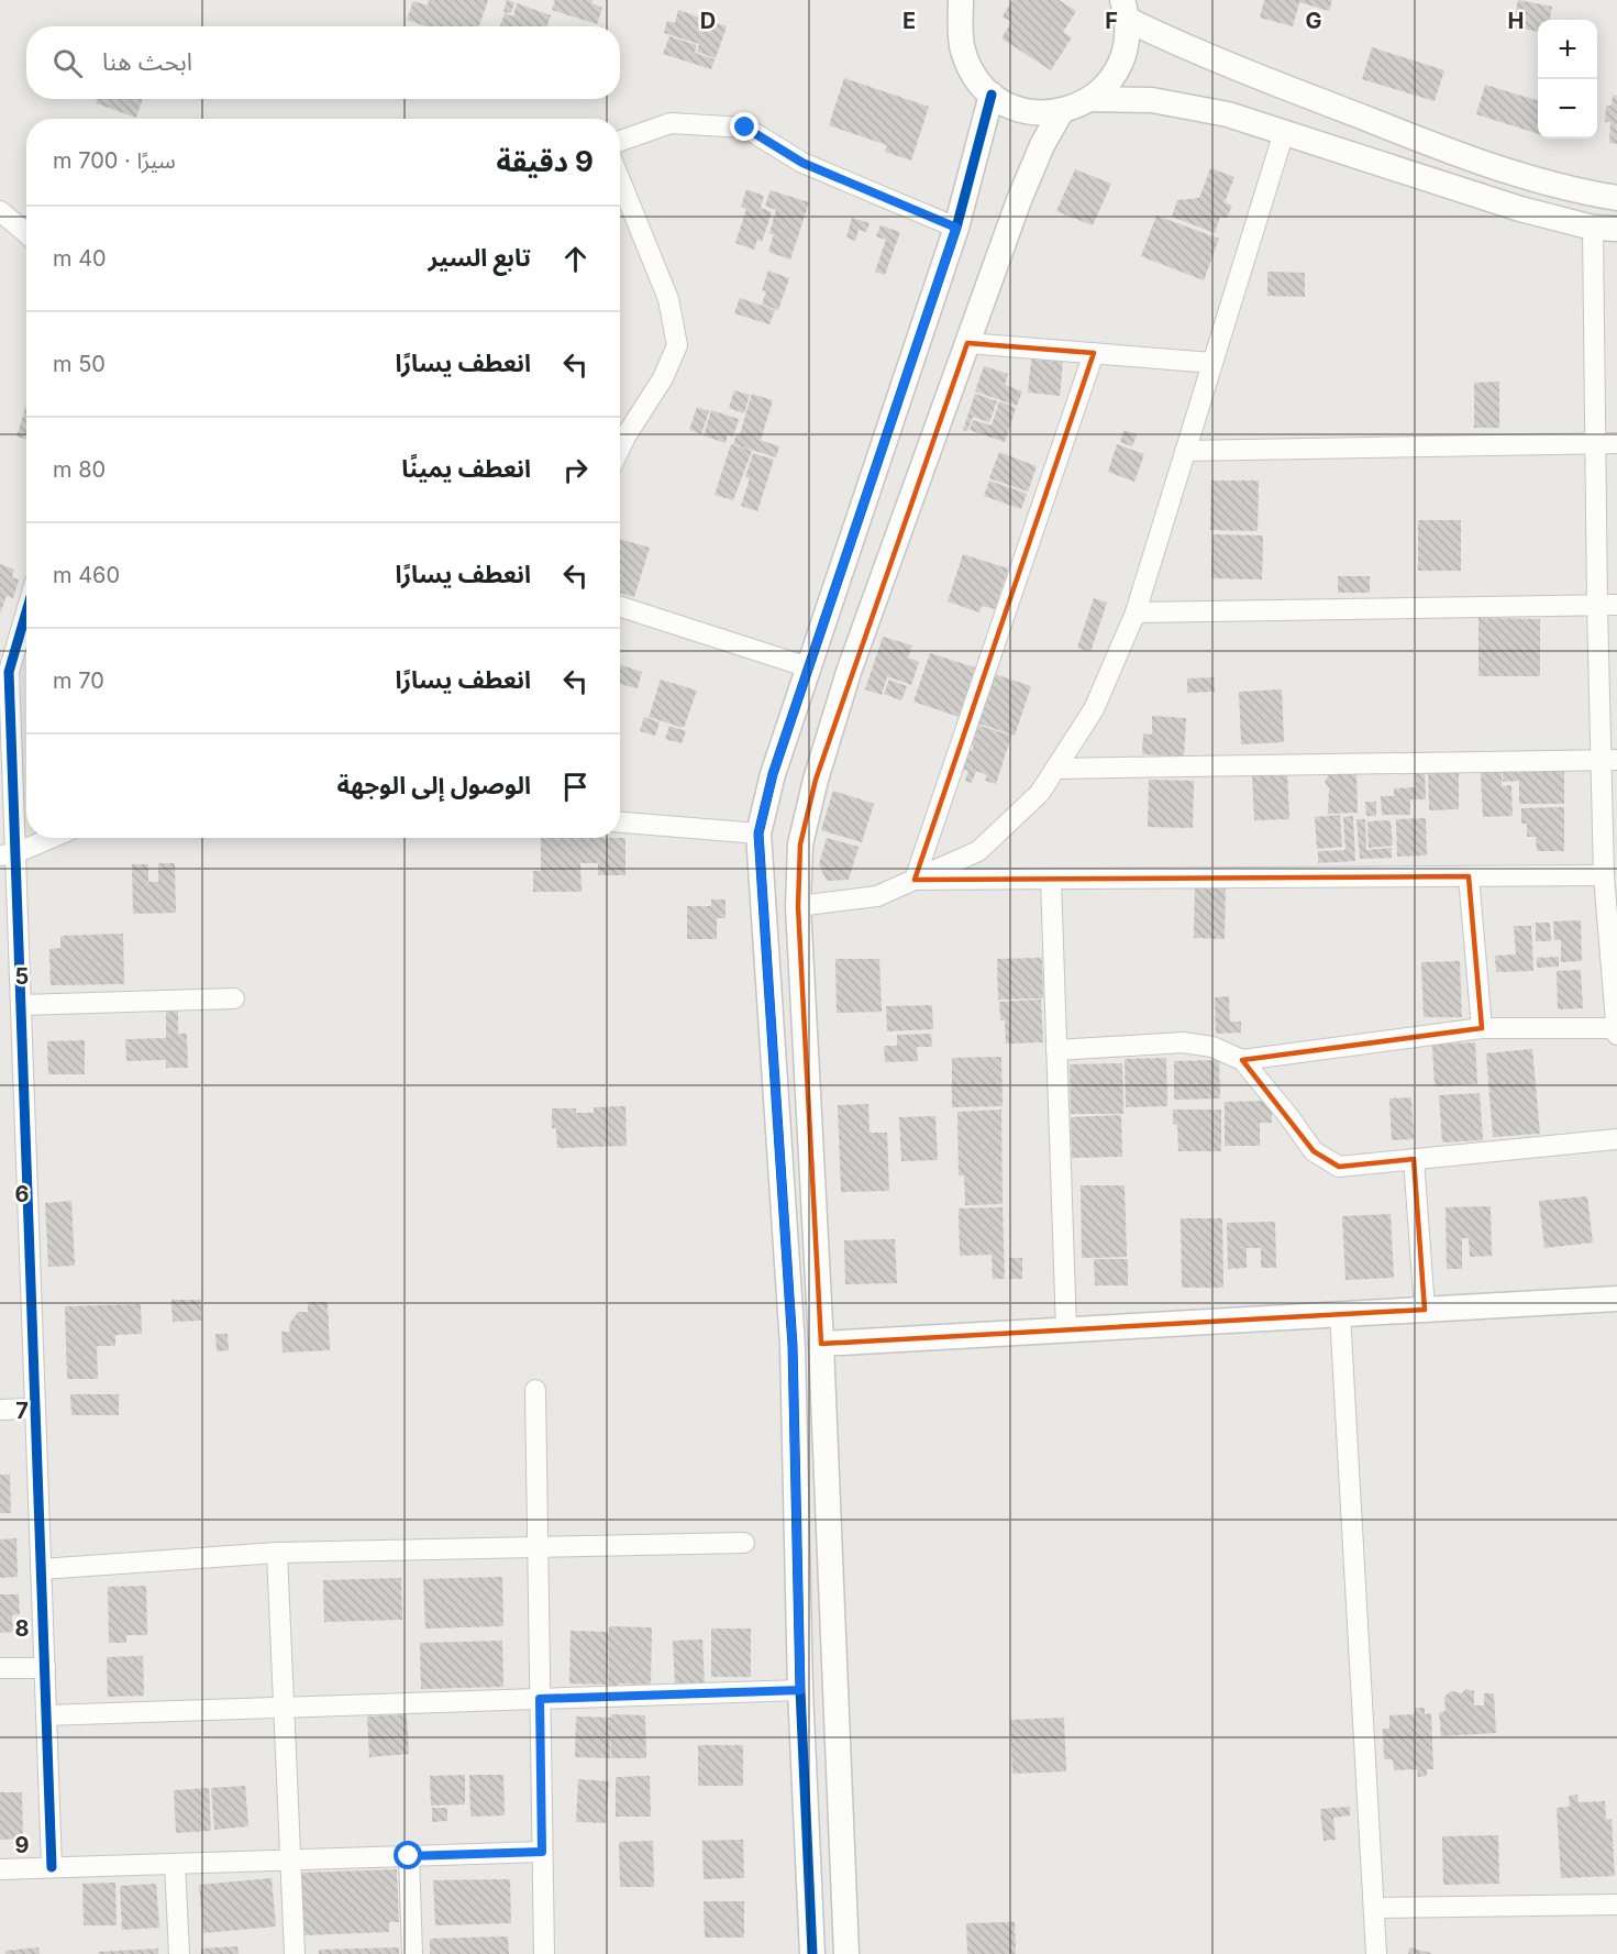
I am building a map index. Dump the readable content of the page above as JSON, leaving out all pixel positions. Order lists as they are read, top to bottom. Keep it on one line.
{"page":{"map_buttons":["+","−"],"search":"ابحث هنا","heading":["9 دقيقة","سيرًا · 700 m"],"list":[["تابع السير","40 m"],["انعطف يسارًا","50 m"],["انعطف يمينًا","80 m"],["انعطف يسارًا","460 m"],["انعطف يسارًا","70 m"],"الوصول إلى الوجهة"]},"grid":{"columns":["D","E","F","G","H"],"rows":["5","6","7","8","9"]}}
